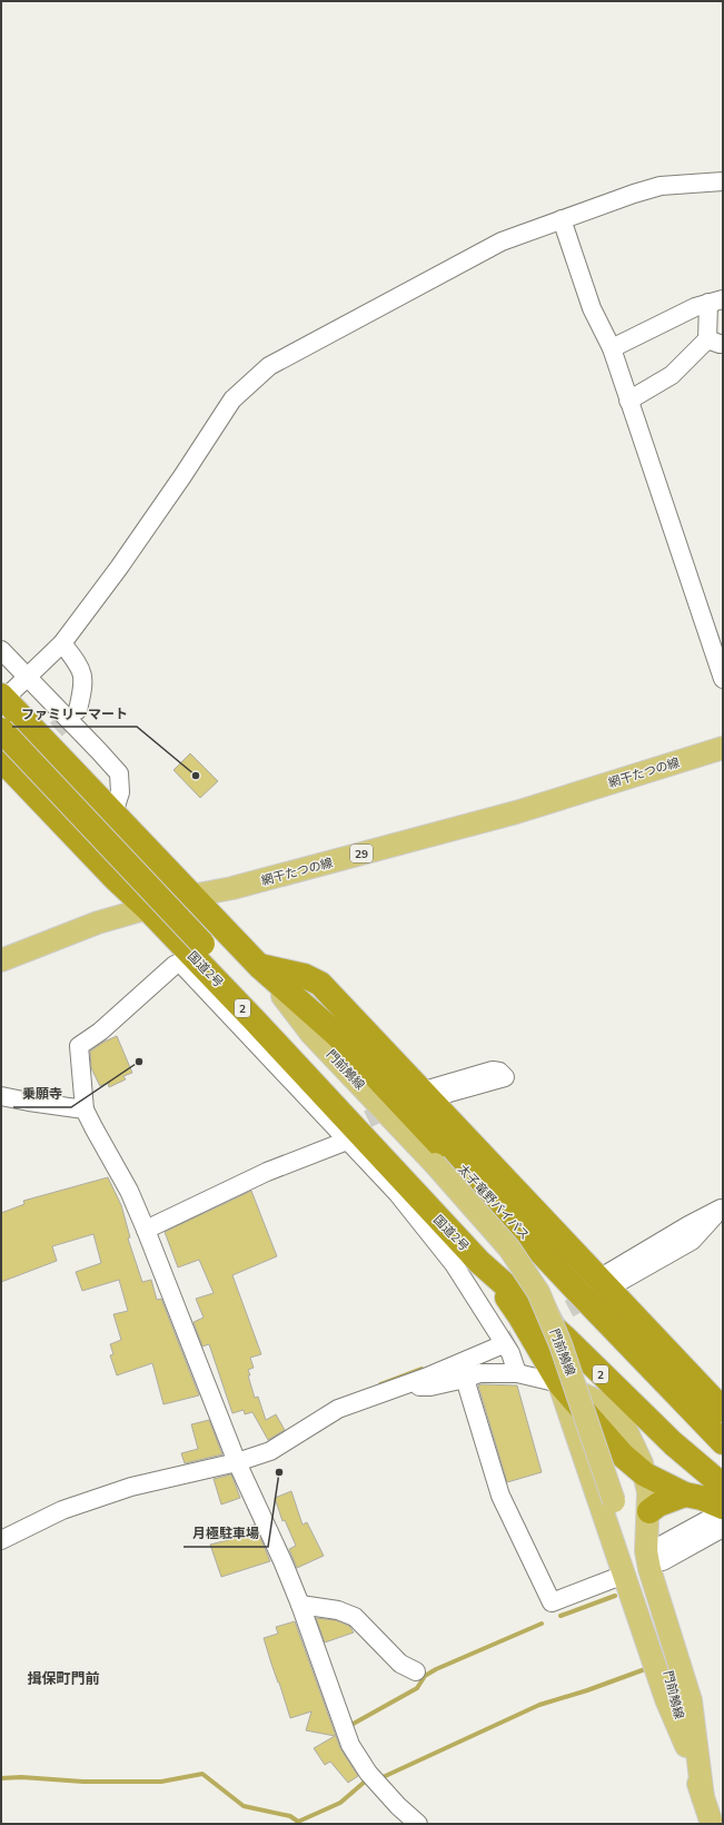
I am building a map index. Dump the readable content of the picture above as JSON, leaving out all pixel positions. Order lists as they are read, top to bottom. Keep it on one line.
{"streets":{"highway":["国道2号","2","太子竜野バイパス"],"main road":["網干たつの線","29","門前鵤線"]},"crossings":[["網干たつの線","国道2号"],["国道2号","2"],["門前鵤線","太子竜野バイパス"]],"districts":["揖保町門前"],"places":["ファミリーマート","乗願寺","月極駐車場"]}
